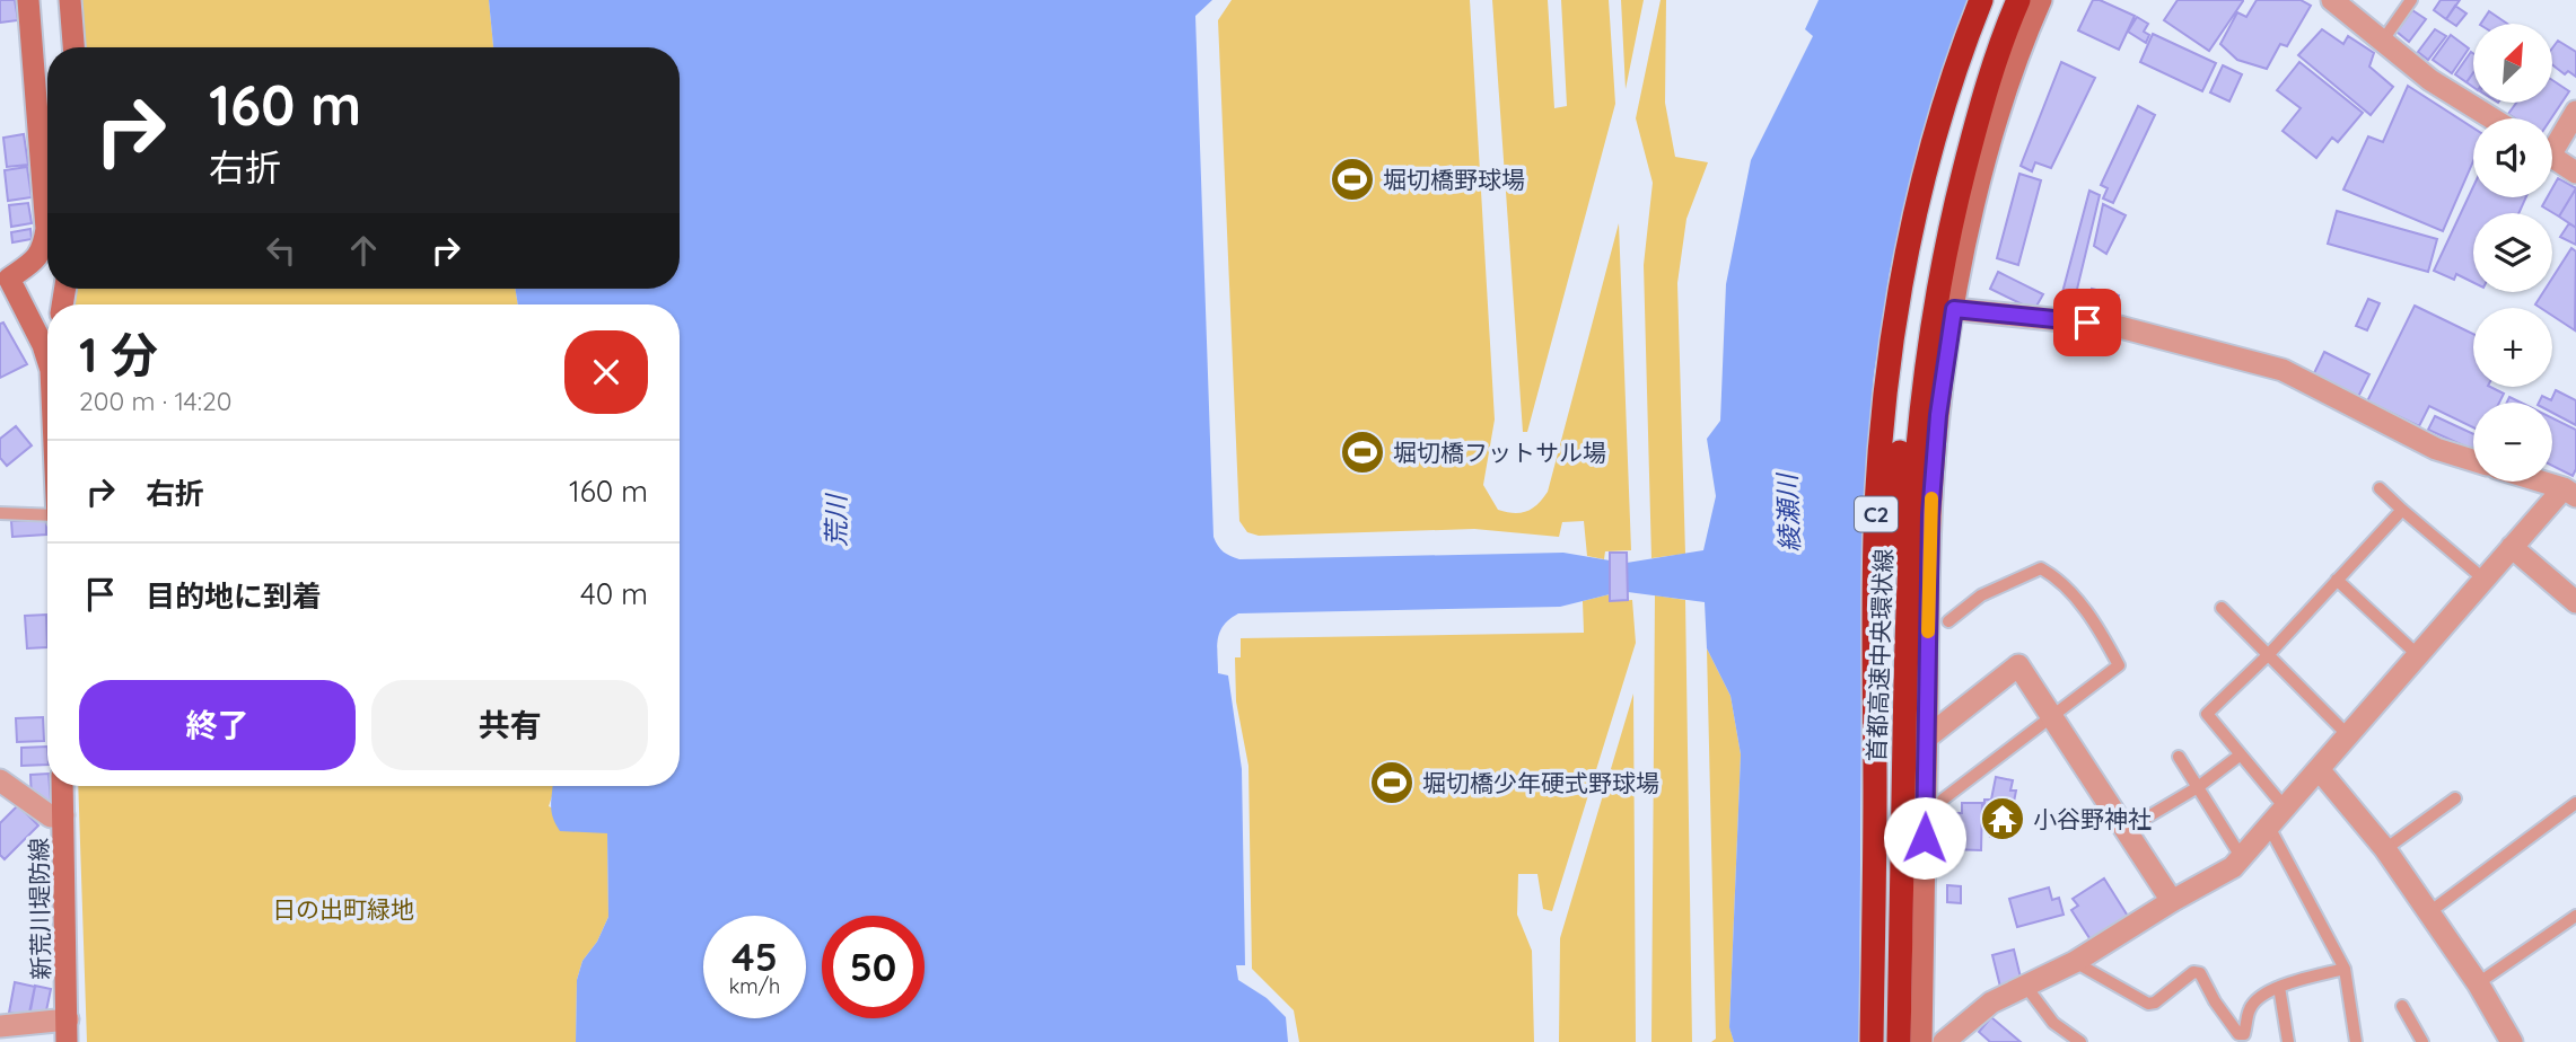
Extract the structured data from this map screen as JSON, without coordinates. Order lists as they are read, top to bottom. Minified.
{"streets":{"highway":["C2","首都高速中央環状線"],"main road":["新荒川堤防線"]},"water":["綾瀬川","荒川"],"parks":["日の出町緑地"],"places":{"sports":["堀切橋野球場","堀切橋フットサル場","堀切橋少年硬式野球場"],"temple":["小谷野神社"]},"north":"top right","page":{"map_buttons":["+","−"],"turn":["160 m","右折"],"heading":["1 分","200 m · 14:20"],"list":[{"name":"右折","value":"160 m"},{"name":"目的地に到着","value":"40 m"}],"buttons":["終了","共有"],"speed":"45 km/h","limit":"50"}}
